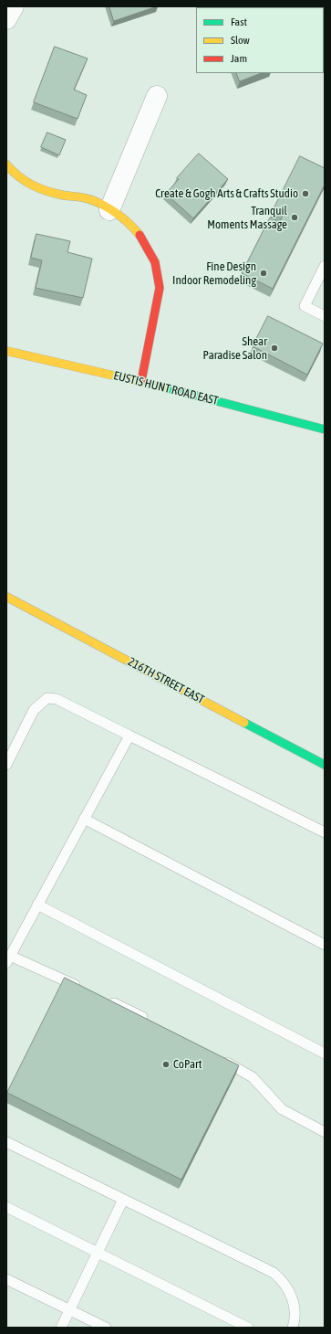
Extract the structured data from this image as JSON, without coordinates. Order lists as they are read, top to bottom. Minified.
{"streets":{"street":["EUSTIS HUNT ROAD EAST","216TH STREET EAST"]},"places":["Create & Gogh Arts & Crafts Studio","Tranquil Moments Massage","Fine Design Indoor Remodeling","Shear Paradise Salon","CoPart"],"legend":["Fast","Slow","Jam"]}
